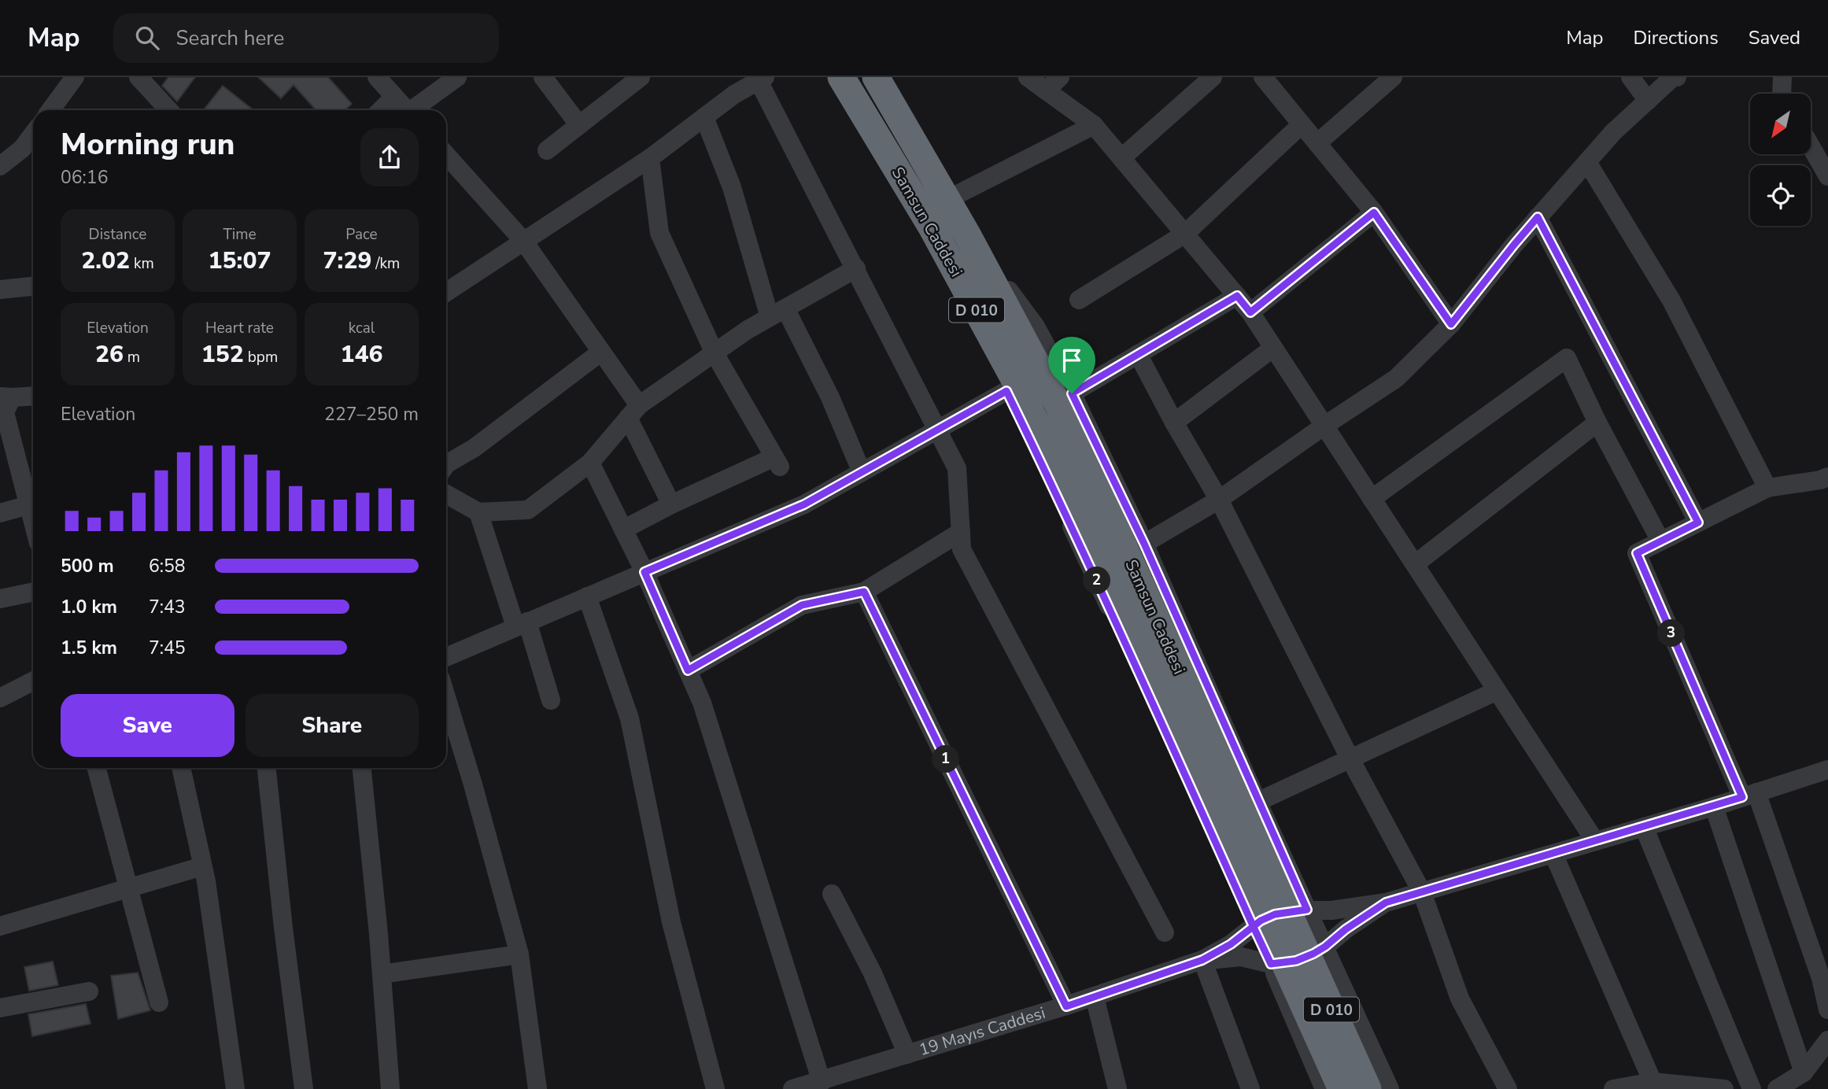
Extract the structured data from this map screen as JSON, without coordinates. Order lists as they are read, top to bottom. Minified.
{"streets":{"highway":["Samsun Caddesi","D 010"],"street":["19 Mayıs Caddesi"]},"crossings":[["Samsun Caddesi","D 010"],["Samsun Caddesi","19 Mayıs Caddesi"],["D 010","19 Mayıs Caddesi"]],"north":"bottom left","page":{"header":"Map","search":"Search here","nav":["Map","Directions","Saved"],"heading":["Morning run","06:16"],"stats":[["Distance","2.02 km"],["Time","15:07"],["Pace","7:29 /km"],["Elevation","26 m"],["Heart rate","152 bpm"],["kcal","146"]],"chart":["Elevation","227–250 m"],"list":[{"name":"500 m","note":"6:58"},{"name":"1.0 km","note":"7:43"},{"name":"1.5 km","note":"7:45"}],"pins":["2","3","1"],"buttons":["Save","Share"]}}
